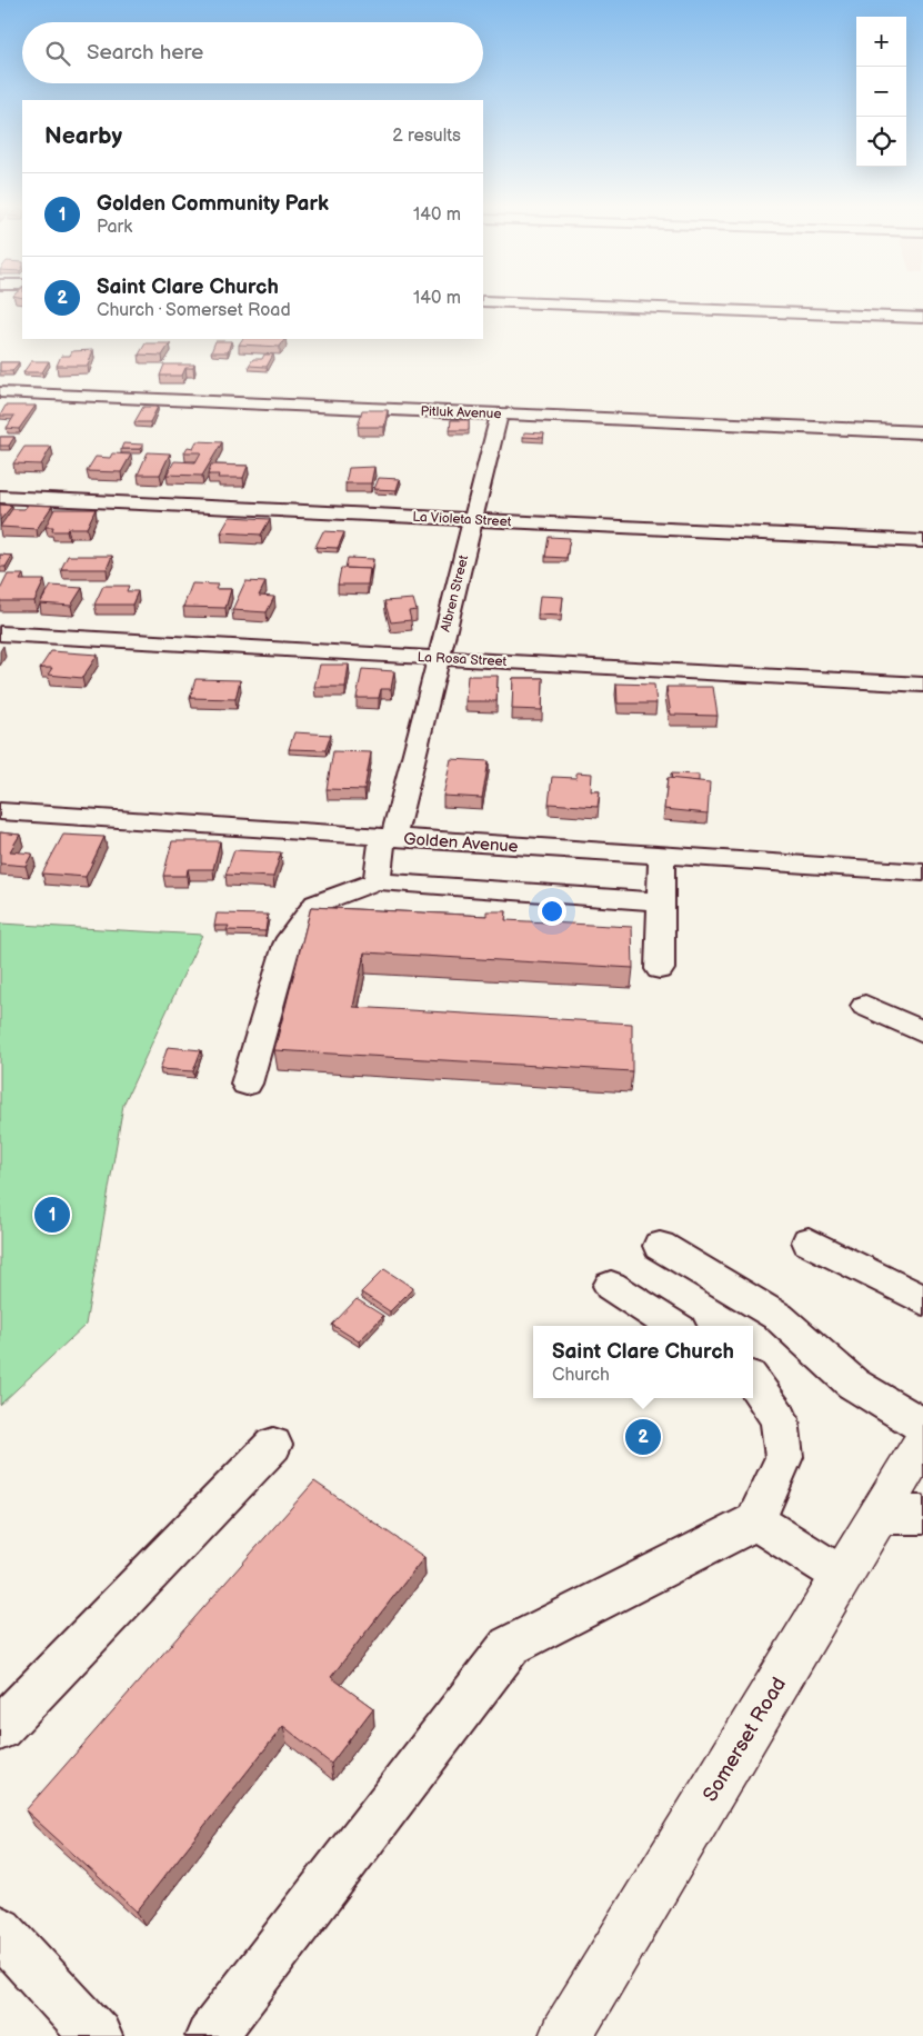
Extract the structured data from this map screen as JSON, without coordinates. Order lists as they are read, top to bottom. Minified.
{"streets":{"main road":["Somerset Road"],"street":["Pitluk Avenue","La Violeta Street","Albren Street","La Rosa Street","Golden Avenue"]},"crossings":[["Pitluk Avenue","Albren Street"],["La Violeta Street","Albren Street"],["Albren Street","La Rosa Street"],["Albren Street","Golden Avenue"]],"page":{"map_buttons":["+","−"],"search":"Search here","heading":["Nearby","2 results"],"list":[{"mark":"1","name":"Golden Community Park","note":"Park","value":"140 m"},{"mark":"2","name":"Saint Clare Church","note":"Church · Somerset Road","value":"140 m"}],"pins":["1","2"],"popup":["Saint Clare Church","Church"]}}
